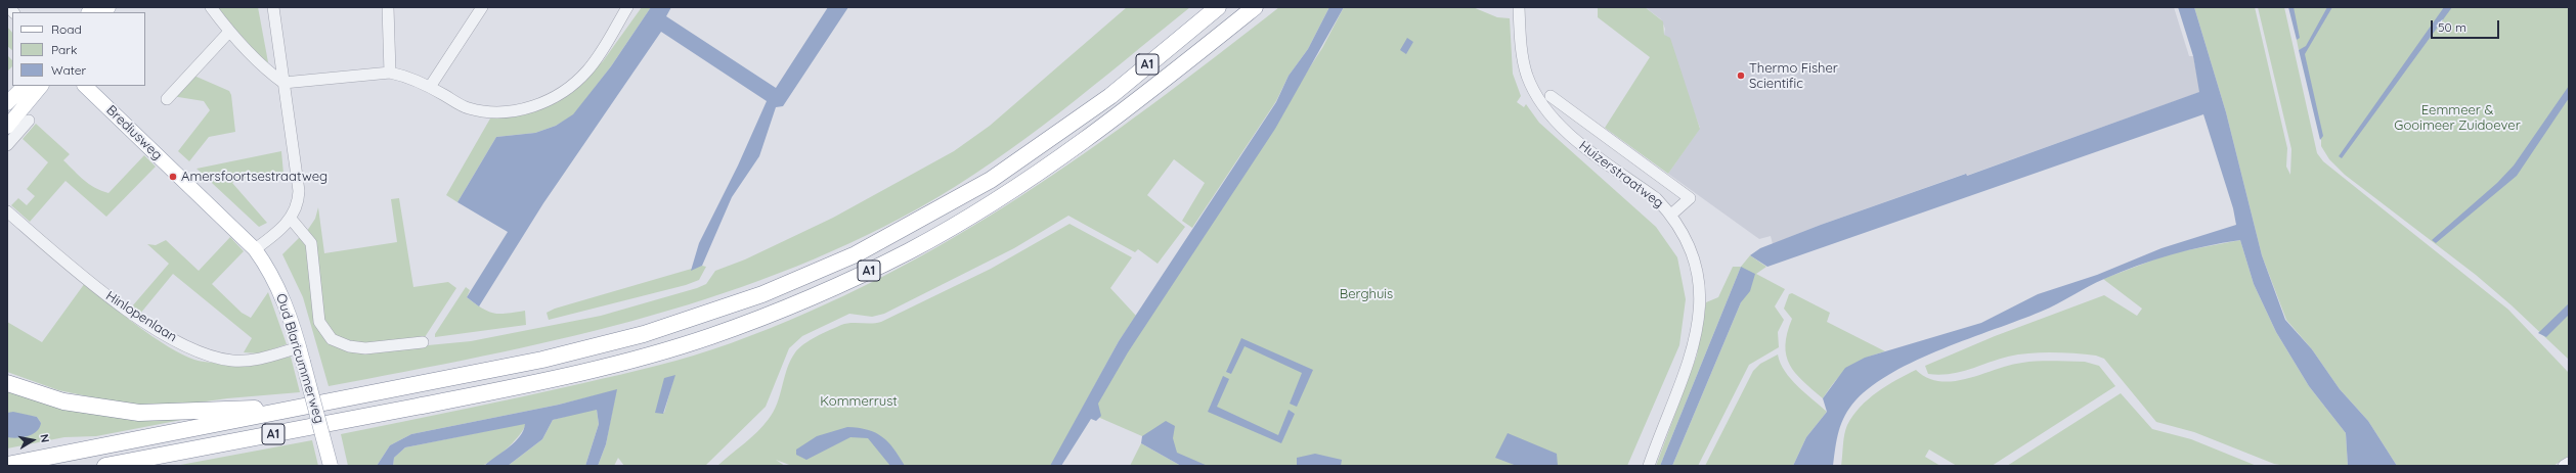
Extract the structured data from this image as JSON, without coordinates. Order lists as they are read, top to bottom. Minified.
{"streets":{"highway":["A1"],"main road":["Brediusweg","Oud Blaricummerweg"],"street":["Huizerstraatweg","Hinlopenlaan"]},"crossings":[["Brediusweg","Oud Blaricummerweg"],["Hinlopenlaan","Oud Blaricummerweg"]],"parks":["Eemmeer & Gooimeer Zuidoever","Berghuis","Kommerrust"],"places":["Thermo Fisher Scientific","Amersfoortsestraatweg"],"legend":["Road","Park","Water"],"scale_bar":"50 m","north":"right"}
